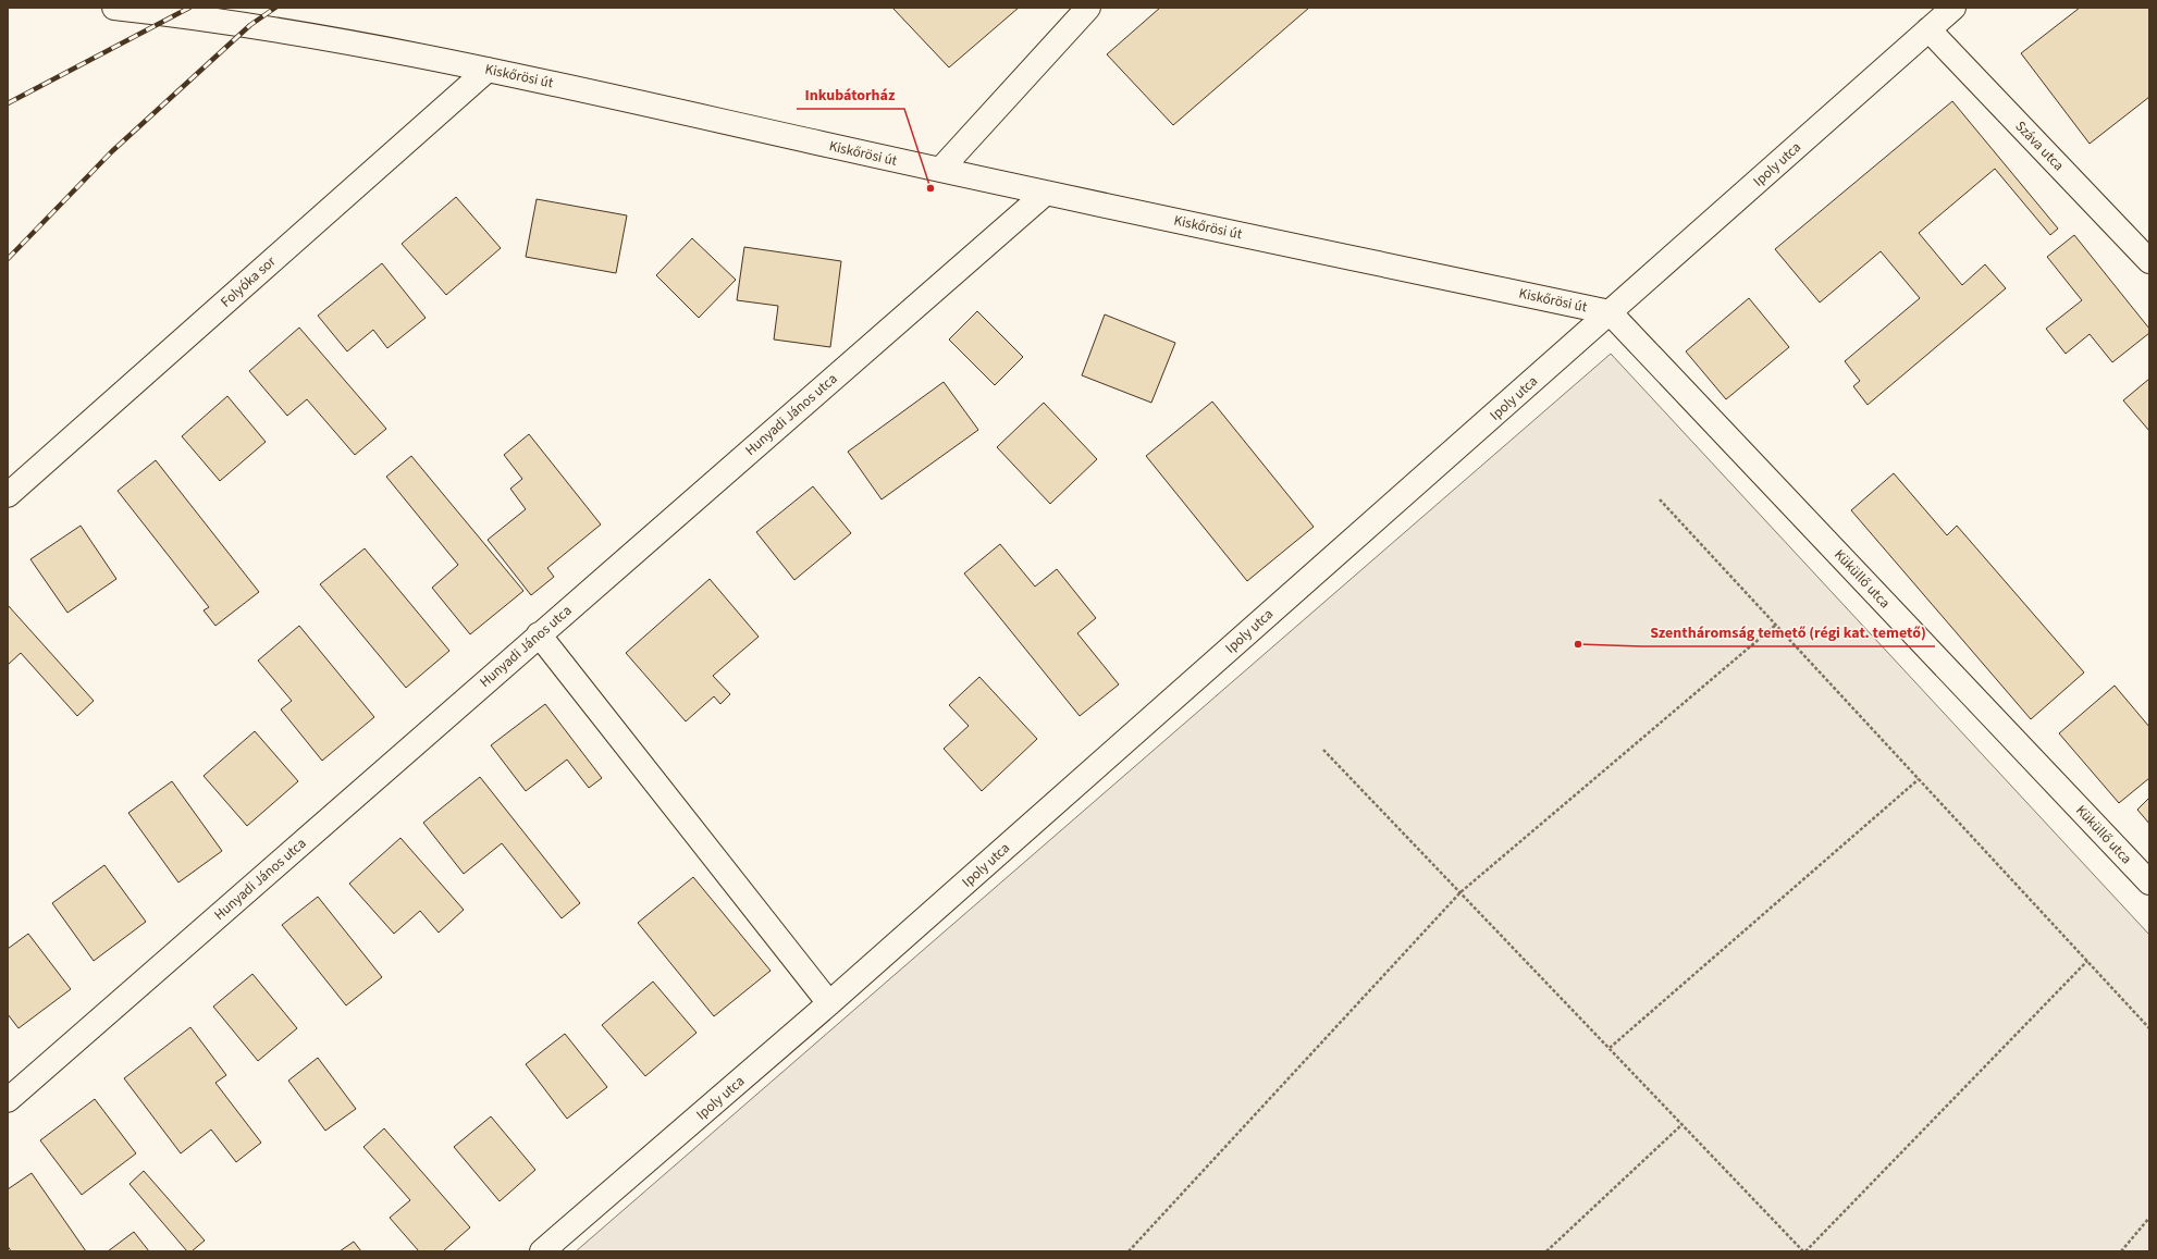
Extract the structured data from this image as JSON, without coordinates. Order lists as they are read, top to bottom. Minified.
{"streets":{"street":["Kiskőrösi út","Száva utca","Ipoly utca","Folyóka sor","Hunyadi János utca","Küküllő utca"]},"crossings":[["Kiskőrösi út","Ipoly utca"],["Kiskőrösi út","Folyóka sor"],["Kiskőrösi út","Hunyadi János utca"],["Kiskőrösi út","Küküllő utca"],["Száva utca","Ipoly utca"],["Ipoly utca","Küküllő utca"]],"places":["Inkubátorház","Szentháromság temető (régi kat. temető)"]}
